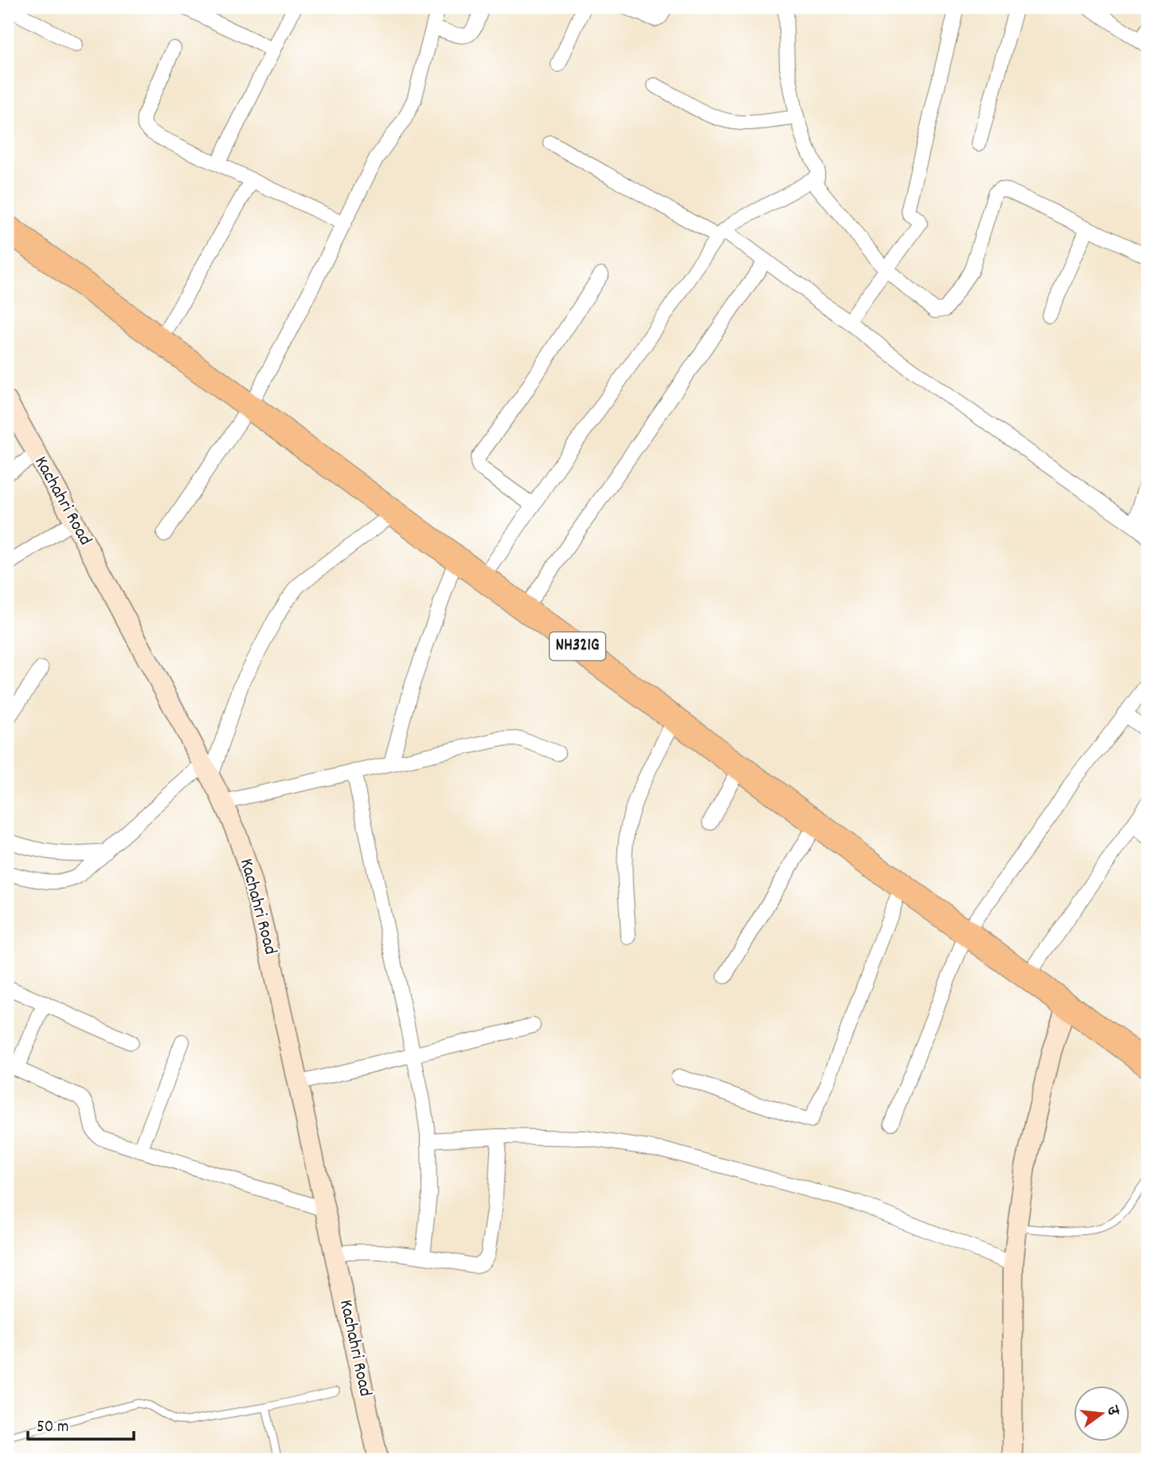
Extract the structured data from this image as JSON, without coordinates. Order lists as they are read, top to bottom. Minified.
{"streets":{"highway":["NH321G"],"main road":["Kachahri Road"]},"scale_bar":"50 m","north":"right"}
